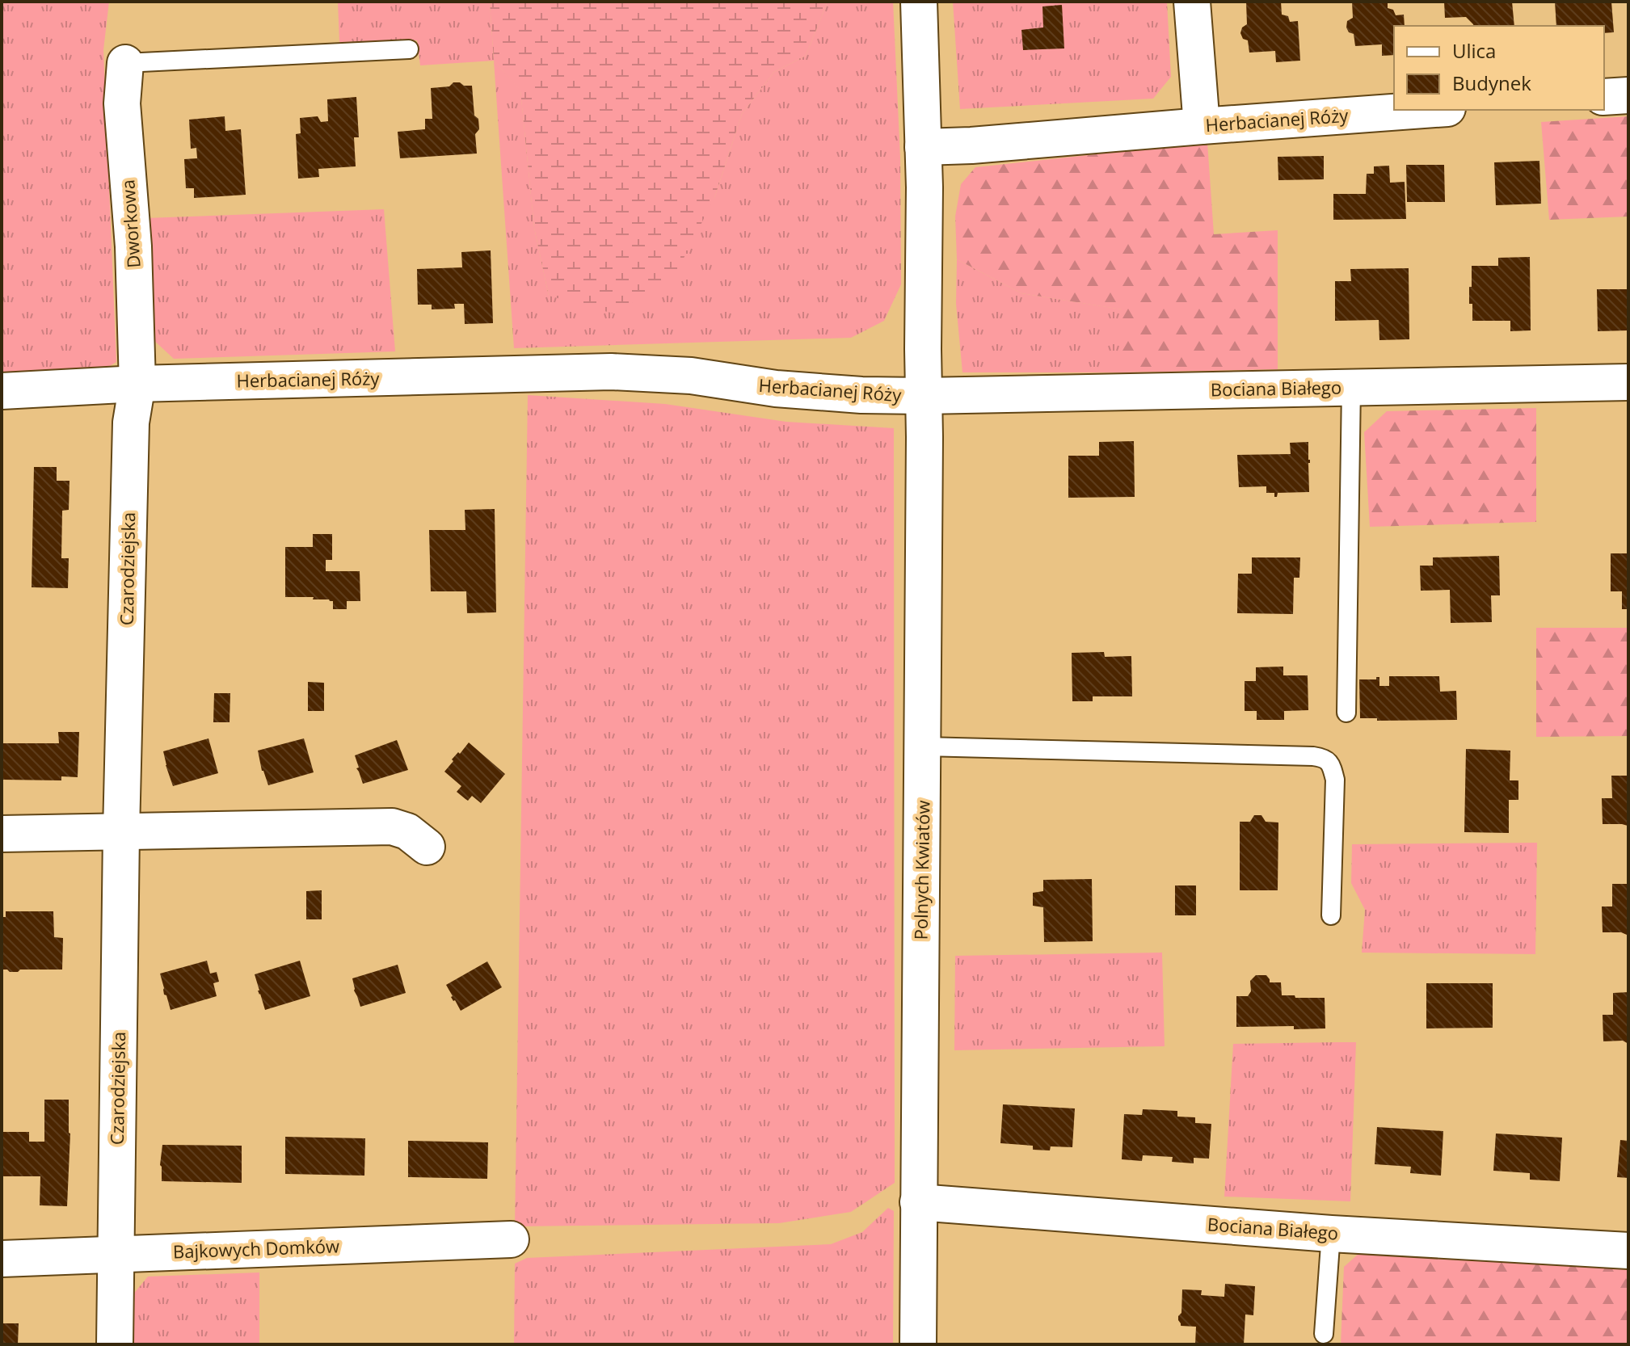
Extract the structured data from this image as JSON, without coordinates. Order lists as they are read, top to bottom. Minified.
{"streets":{"street":["Herbacianej Róży","Dworkowa","Bociana Białego","Czarodziejska","Polnych Kwiatów","Bajkowych Domków"]},"crossings":[["Herbacianej Róży","Dworkowa"],["Herbacianej Róży","Bociana Białego"],["Herbacianej Róży","Czarodziejska"],["Herbacianej Róży","Polnych Kwiatów"],["Dworkowa","Czarodziejska"],["Bociana Białego","Polnych Kwiatów"],["Czarodziejska","Bajkowych Domków"]],"legend":["Ulica","Budynek"]}
